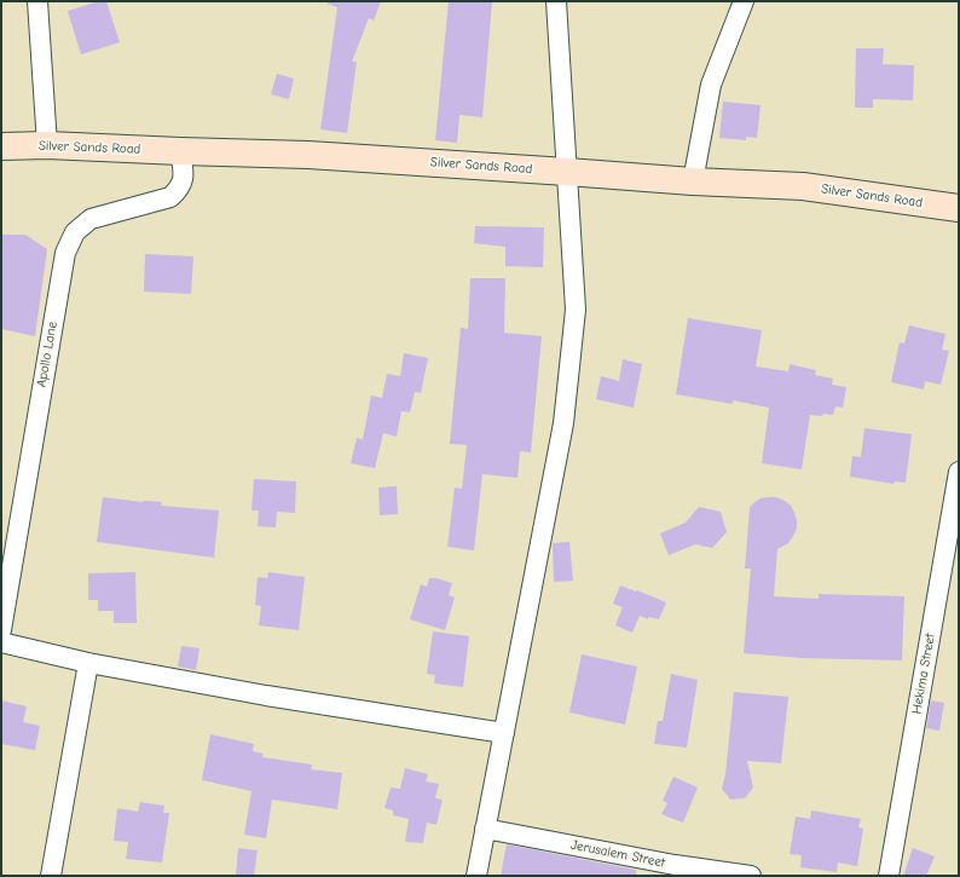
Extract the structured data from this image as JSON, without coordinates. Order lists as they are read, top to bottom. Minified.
{"streets":{"street":["Silver Sands Road","Apollo Lane","Hekima Street","Jerusalem Street"]},"crossings":[["Silver Sands Road","Apollo Lane"]]}
